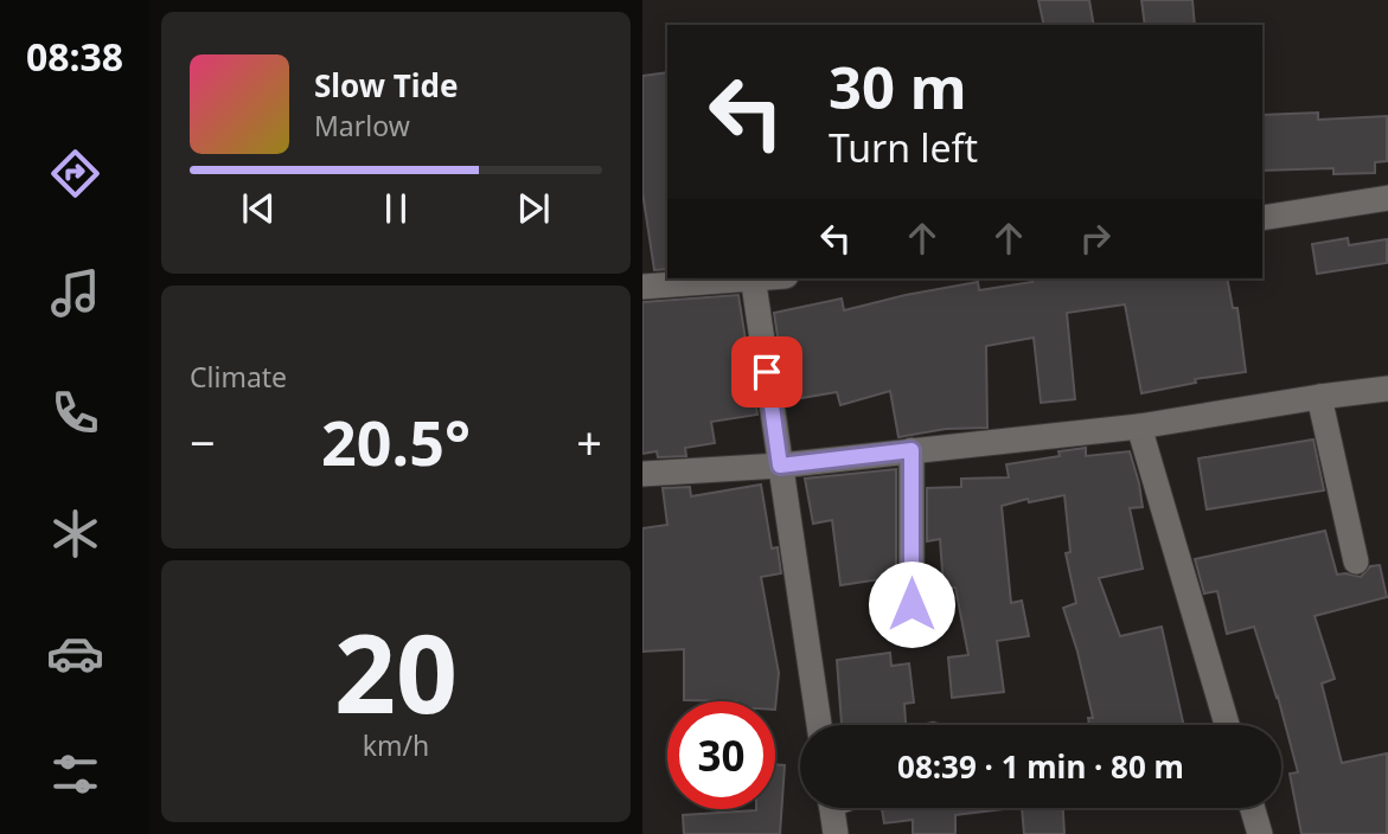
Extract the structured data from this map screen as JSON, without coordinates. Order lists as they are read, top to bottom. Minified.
{"page":{"tabs":"08:38","turn":["30 m","Turn left"],"song":["Slow Tide","Marlow"],"tile":["Climate",["20","km/h"]],"heat":["−","20.5°","+"],"limit":"30","trip":"08:39 · 1 min · 80 m"}}
